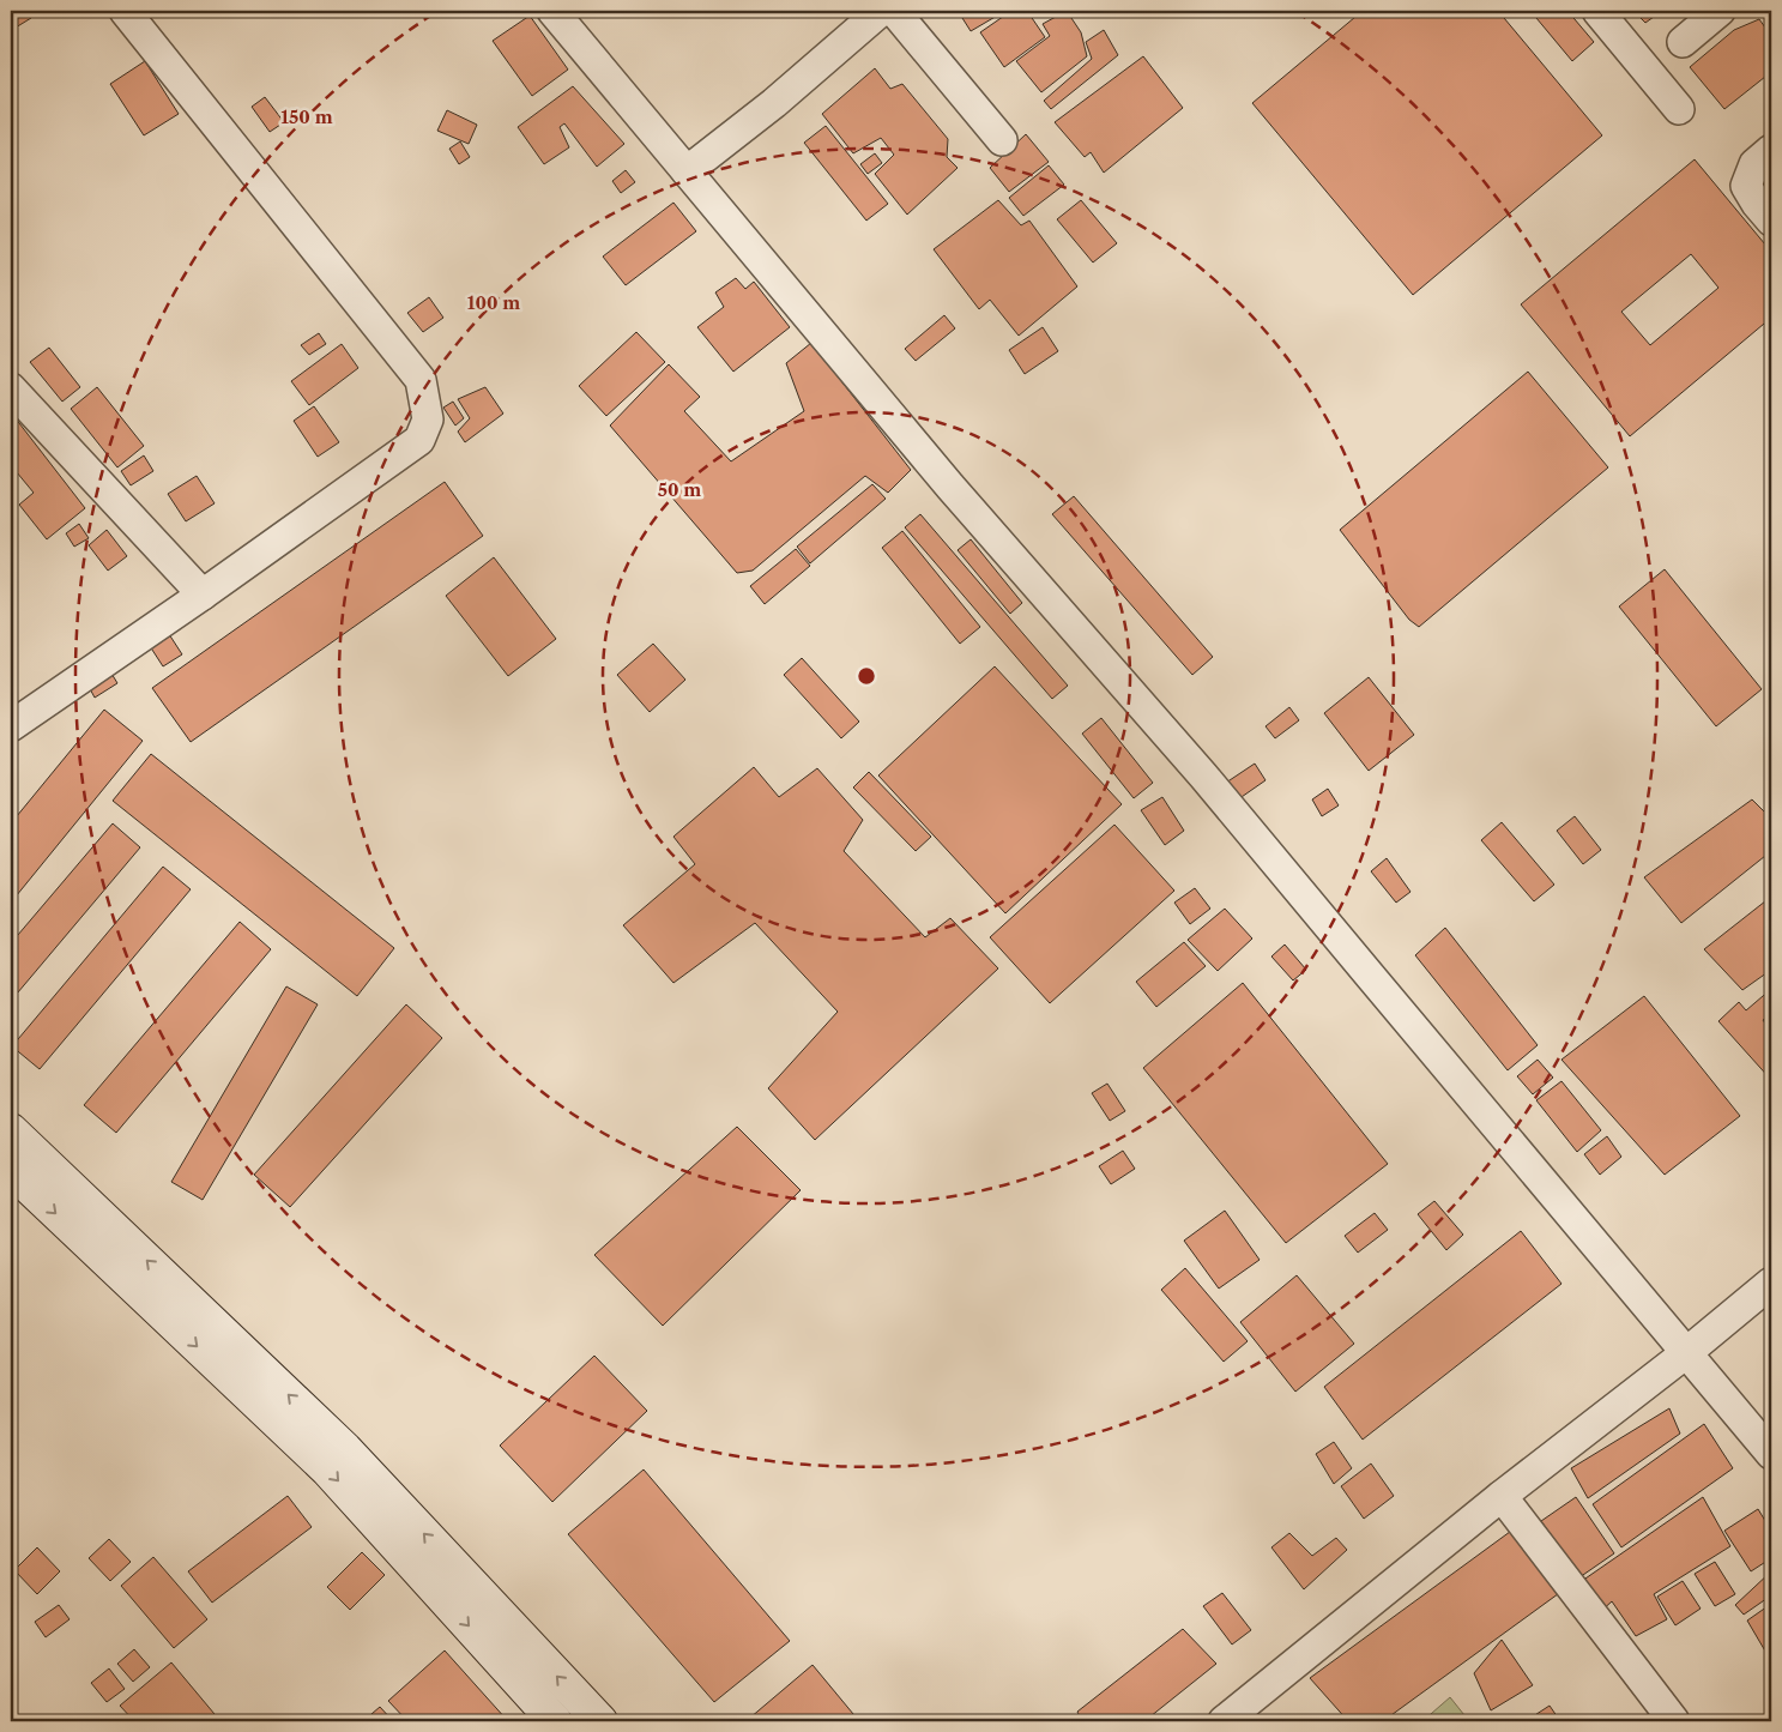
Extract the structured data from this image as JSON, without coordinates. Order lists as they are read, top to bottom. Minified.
{"rings":["150 m","100 m","50 m"]}
